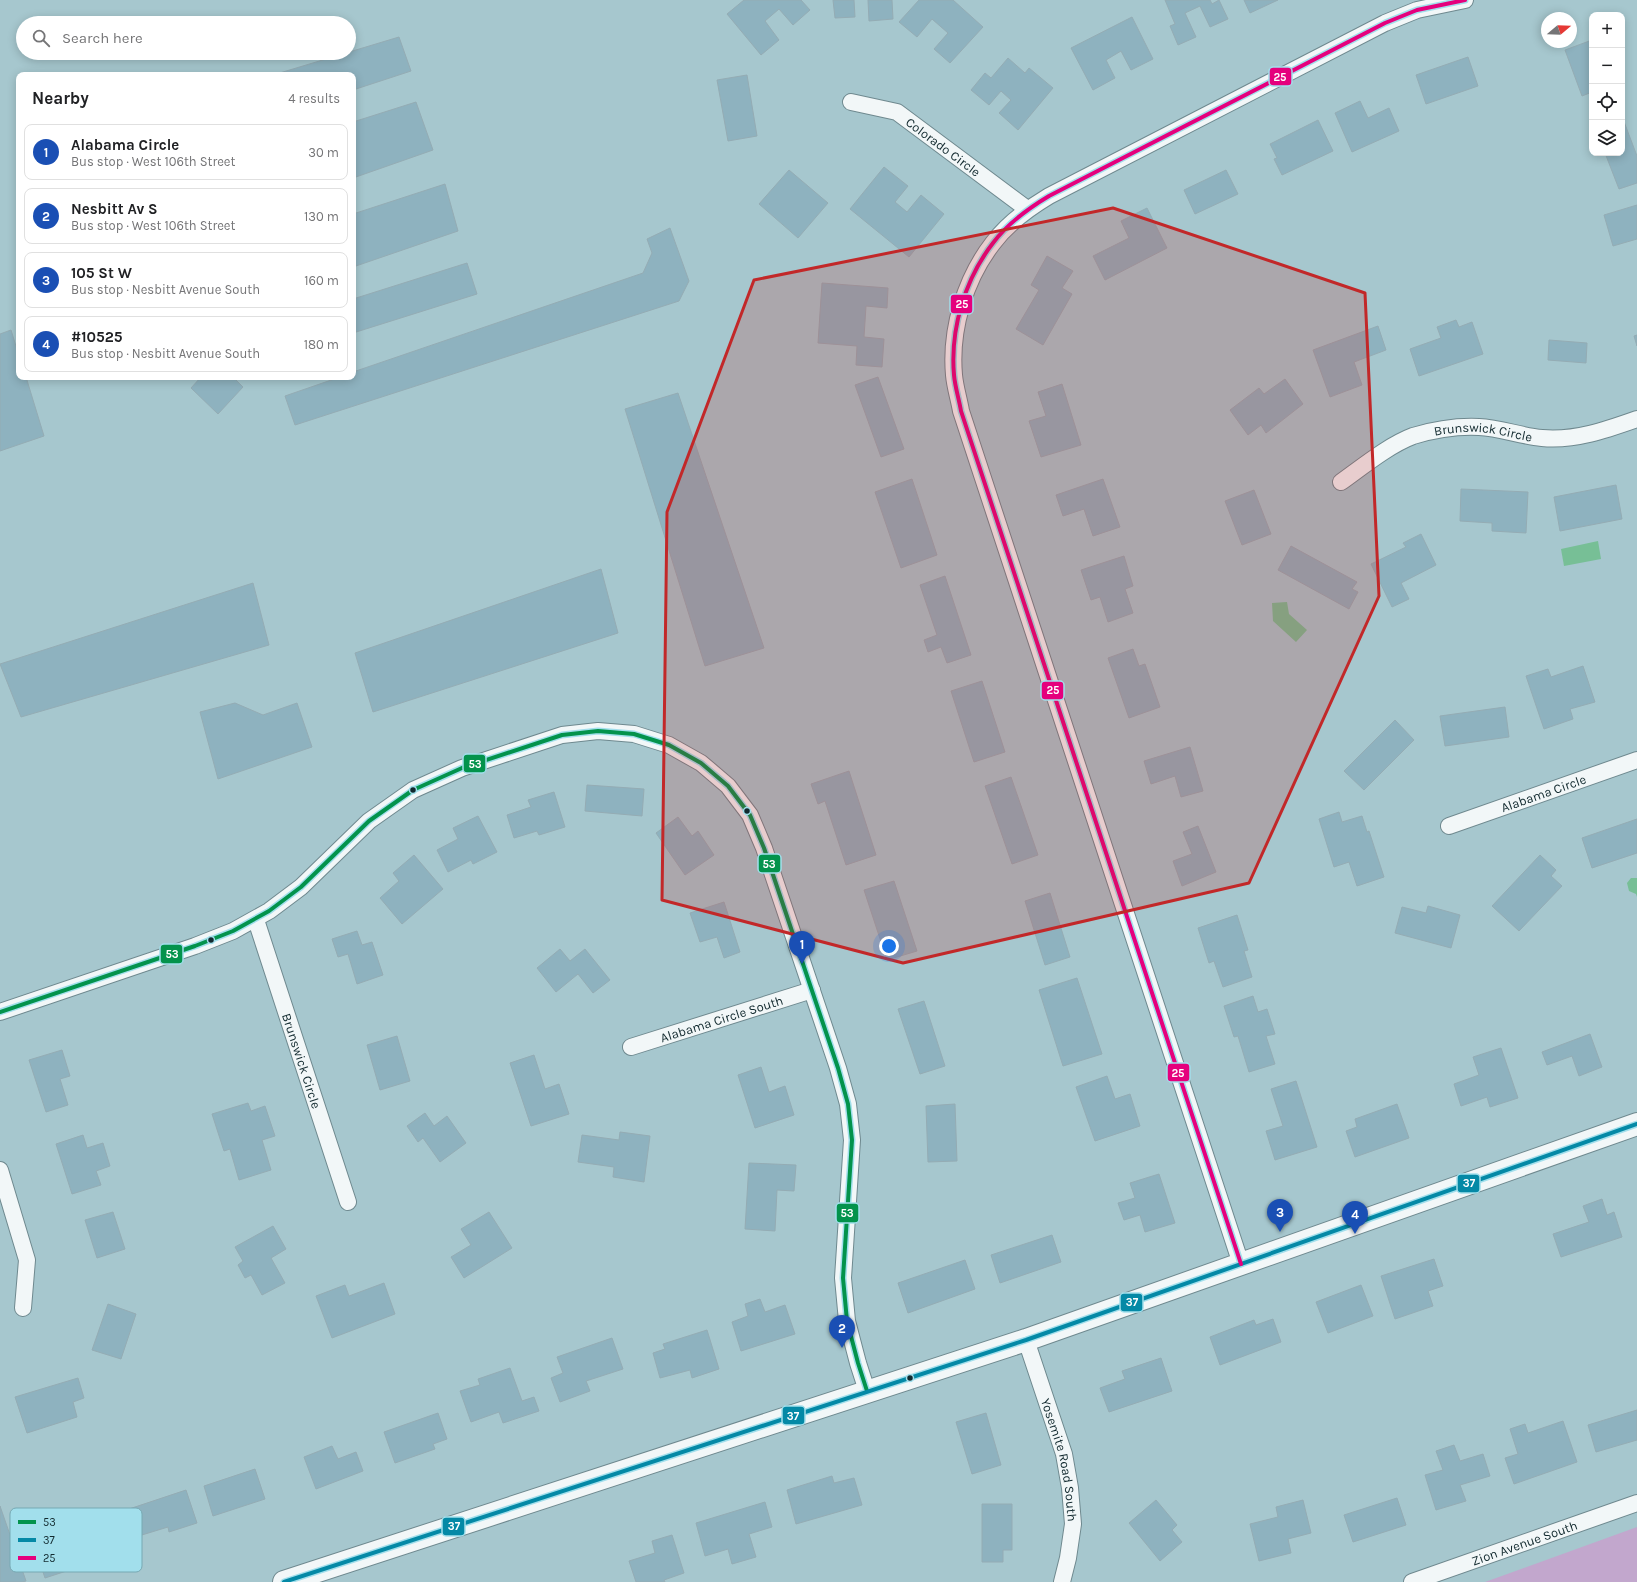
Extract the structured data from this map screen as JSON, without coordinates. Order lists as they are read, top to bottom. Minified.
{"streets":{"street":["Colorado Circle","Brunswick Circle","Alabama Circle","Alabama Circle South","Yosemite Road South","Zion Avenue South"]},"lines":["transit line 25","transit line 53","transit line 37"],"legend":["53","37","25"],"north":"right","page":{"map_buttons":["+","−"],"search":"Search here","heading":["Nearby","4 results"],"list":[{"mark":"1","name":"Alabama Circle","note":"Bus stop · West 106th Street","value":"30 m"},{"mark":"2","name":"Nesbitt Av S","note":"Bus stop · West 106th Street","value":"130 m"},{"mark":"3","name":"105 St W","note":"Bus stop · Nesbitt Avenue South","value":"160 m"},{"mark":"4","name":"#10525","note":"Bus stop · Nesbitt Avenue South","value":"180 m"}],"pins":["1","3","4","2"]}}
